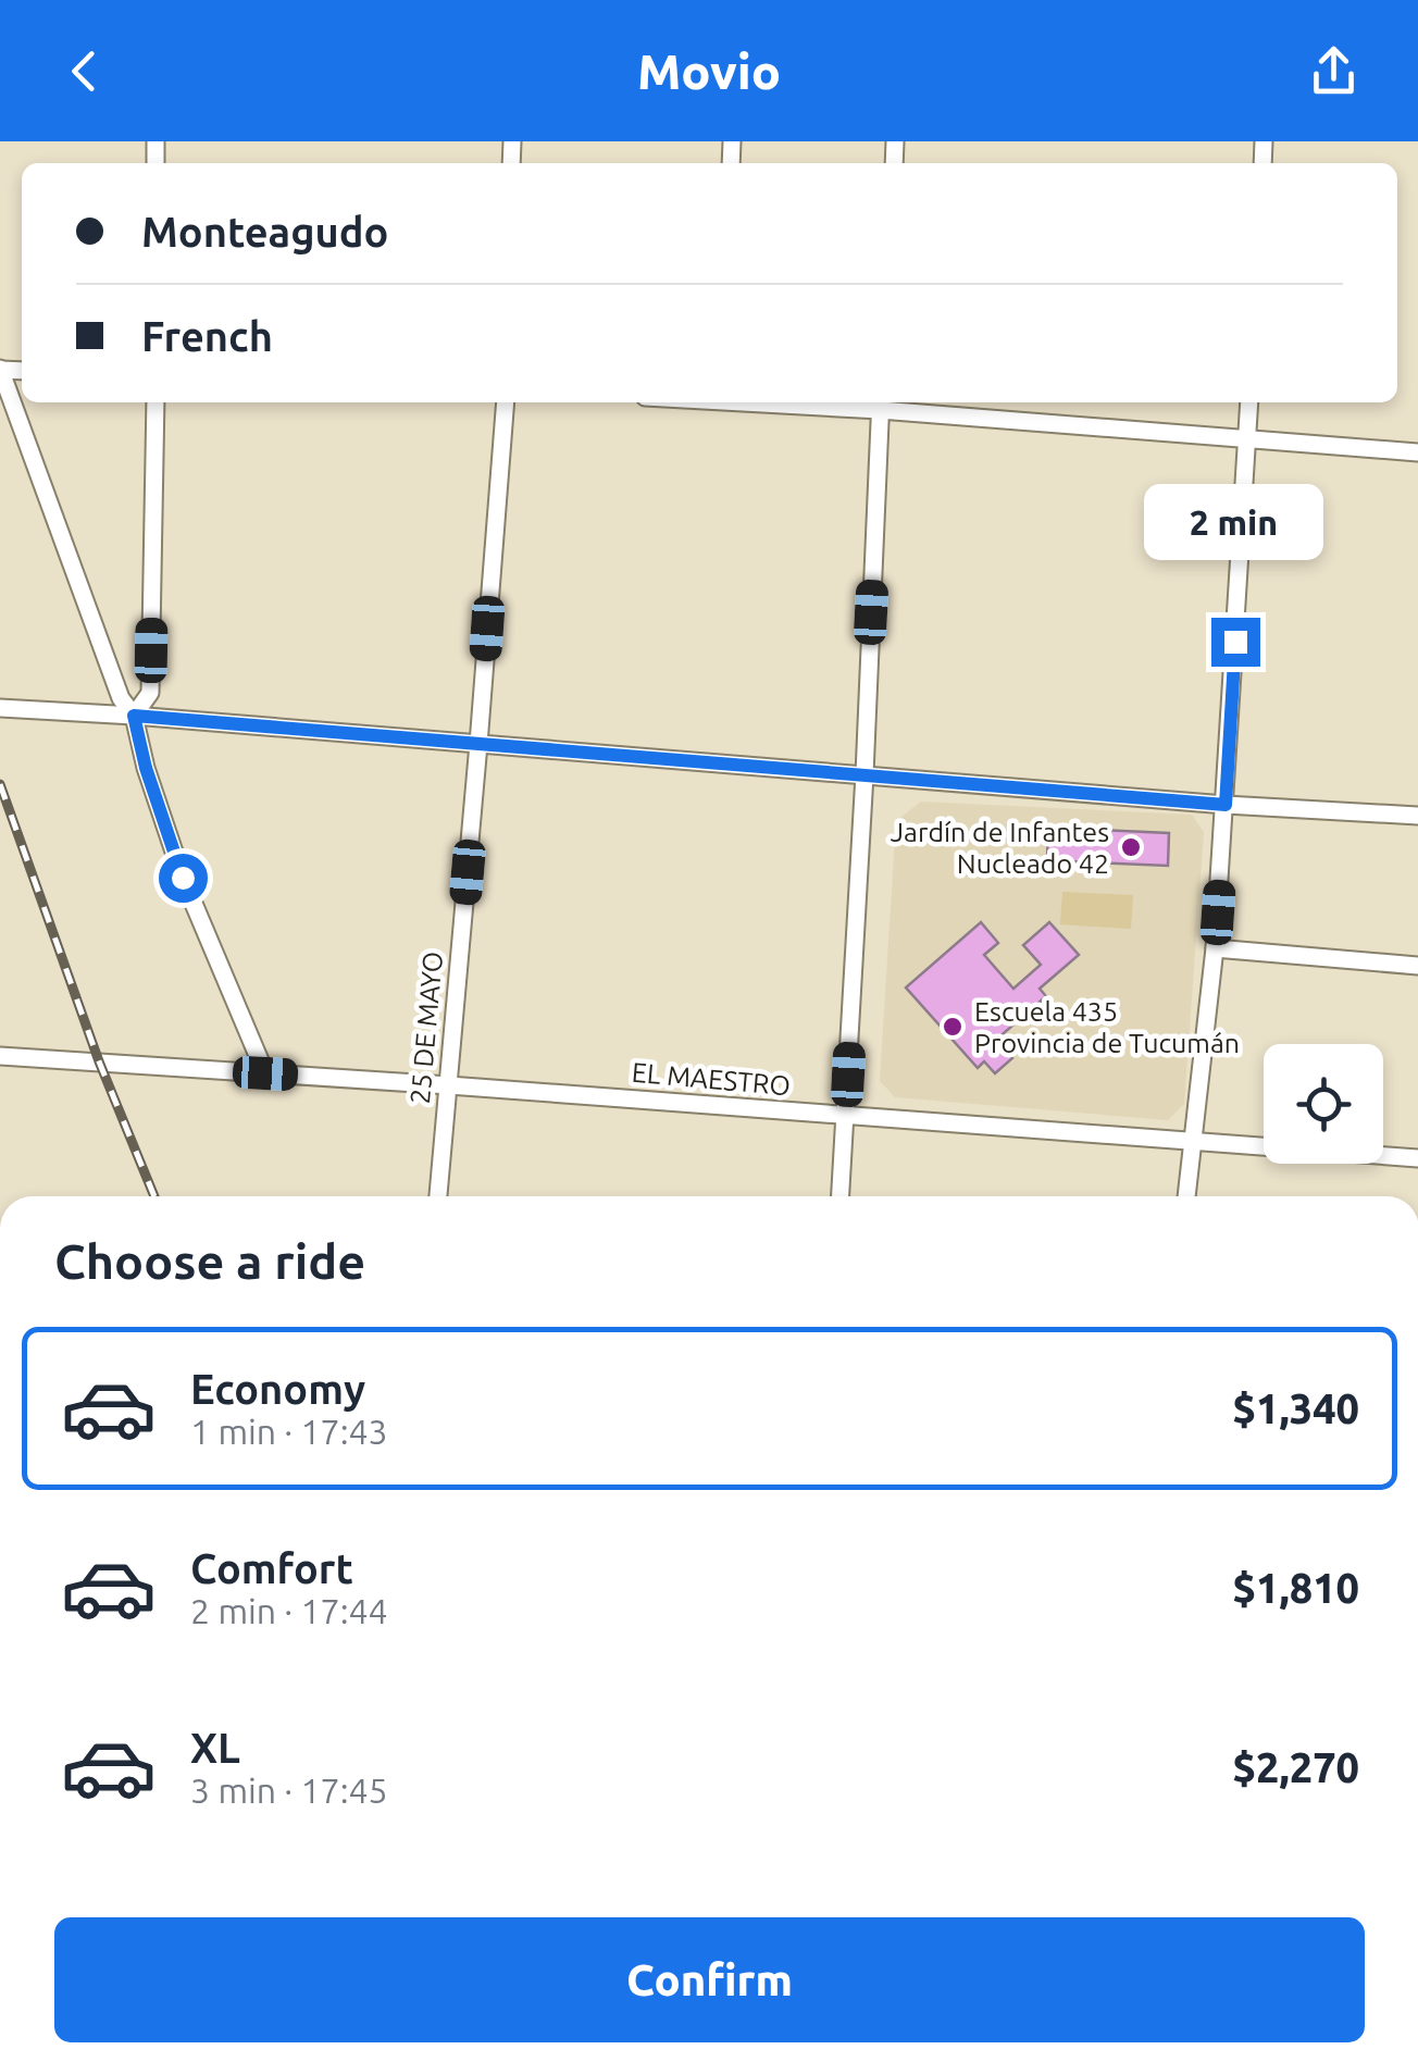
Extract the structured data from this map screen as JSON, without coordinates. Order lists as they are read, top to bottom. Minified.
{"streets":{"street":["25 DE MAYO","EL MAESTRO"]},"crossings":[["25 DE MAYO","EL MAESTRO"]],"places":["Jardín de Infantes Nucleado 42","Escuela 435 Provincia de Tucumán"],"page":{"header":"Movio","banner":["Monteagudo","French"],"bubble":"2 min","heading":"Choose a ride","list":[{"name":"Economy","note":"1 min · 17:43","value":"$1,340"},{"name":"Comfort","note":"2 min · 17:44","value":"$1,810"},{"name":"XL","note":"3 min · 17:45","value":"$2,270"}],"buttons":"Confirm"}}
